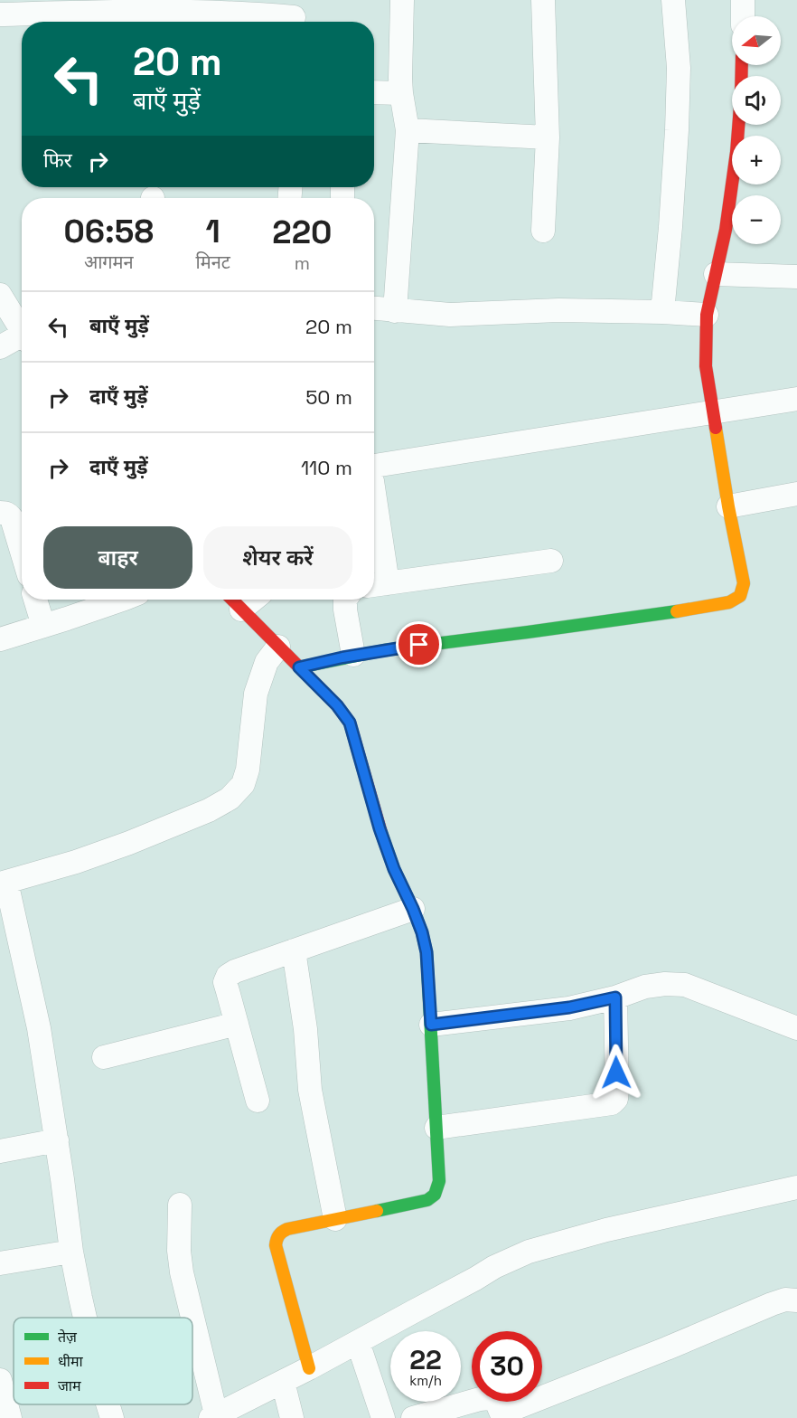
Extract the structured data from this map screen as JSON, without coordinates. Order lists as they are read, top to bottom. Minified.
{"legend":["तेज़","धीमा","जाम"],"north":"left","page":{"map_buttons":["+","−"],"turn":["20 m","बाएँ मुड़ें"],"then":"फिर","eta":["06:58","आगमन","1","मिनट","220","m"],"list":[{"name":"बाएँ मुड़ें","value":"20 m"},{"name":"दाएँ मुड़ें","value":"50 m"},{"name":"दाएँ मुड़ें","value":"110 m"}],"buttons":["बाहर","शेयर करें"],"speed":"22 km/h","limit":"30"}}
